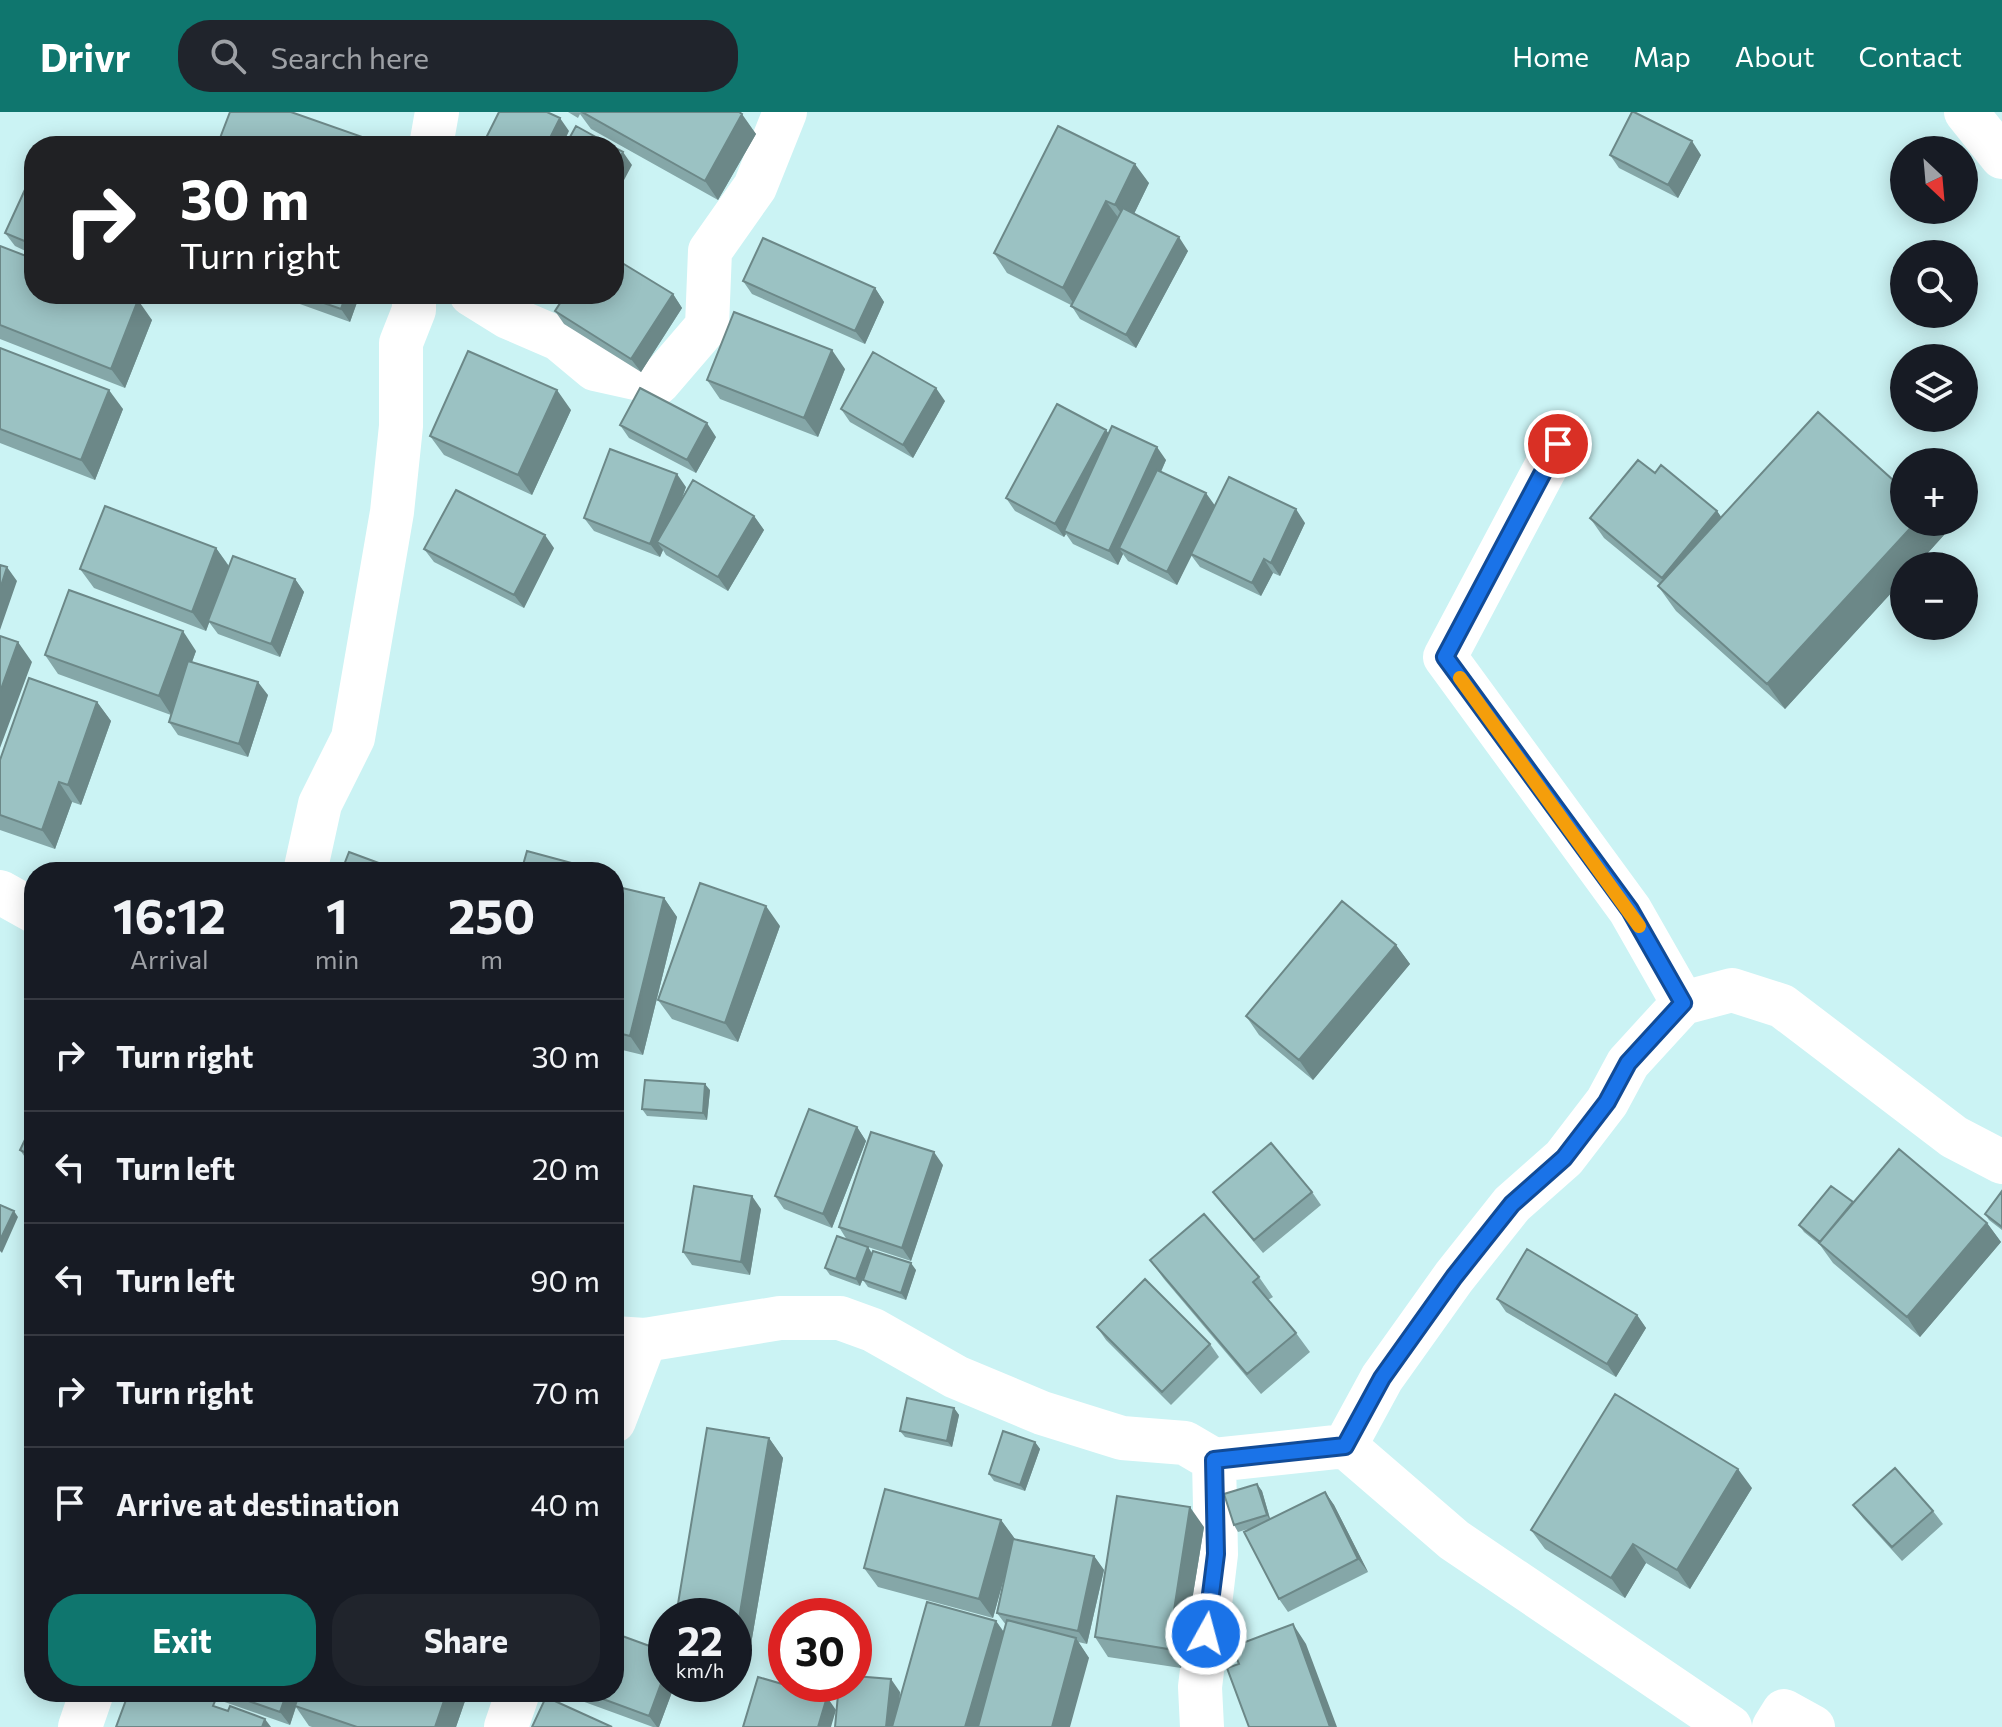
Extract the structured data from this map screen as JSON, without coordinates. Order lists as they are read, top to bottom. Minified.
{"north":"bottom right","page":{"header":"Drivr","search":"Search here","nav":["Home","Map","About","Contact"],"map_buttons":["+","−"],"turn":["30 m","Turn right"],"eta":["16:12","Arrival","1","min","250","m"],"list":[{"name":"Turn right","value":"30 m"},{"name":"Turn left","value":"20 m"},{"name":"Turn left","value":"90 m"},{"name":"Turn right","value":"70 m"},{"name":"Arrive at destination","value":"40 m"}],"buttons":["Exit","Share"],"speed":"22 km/h","limit":"30"}}
